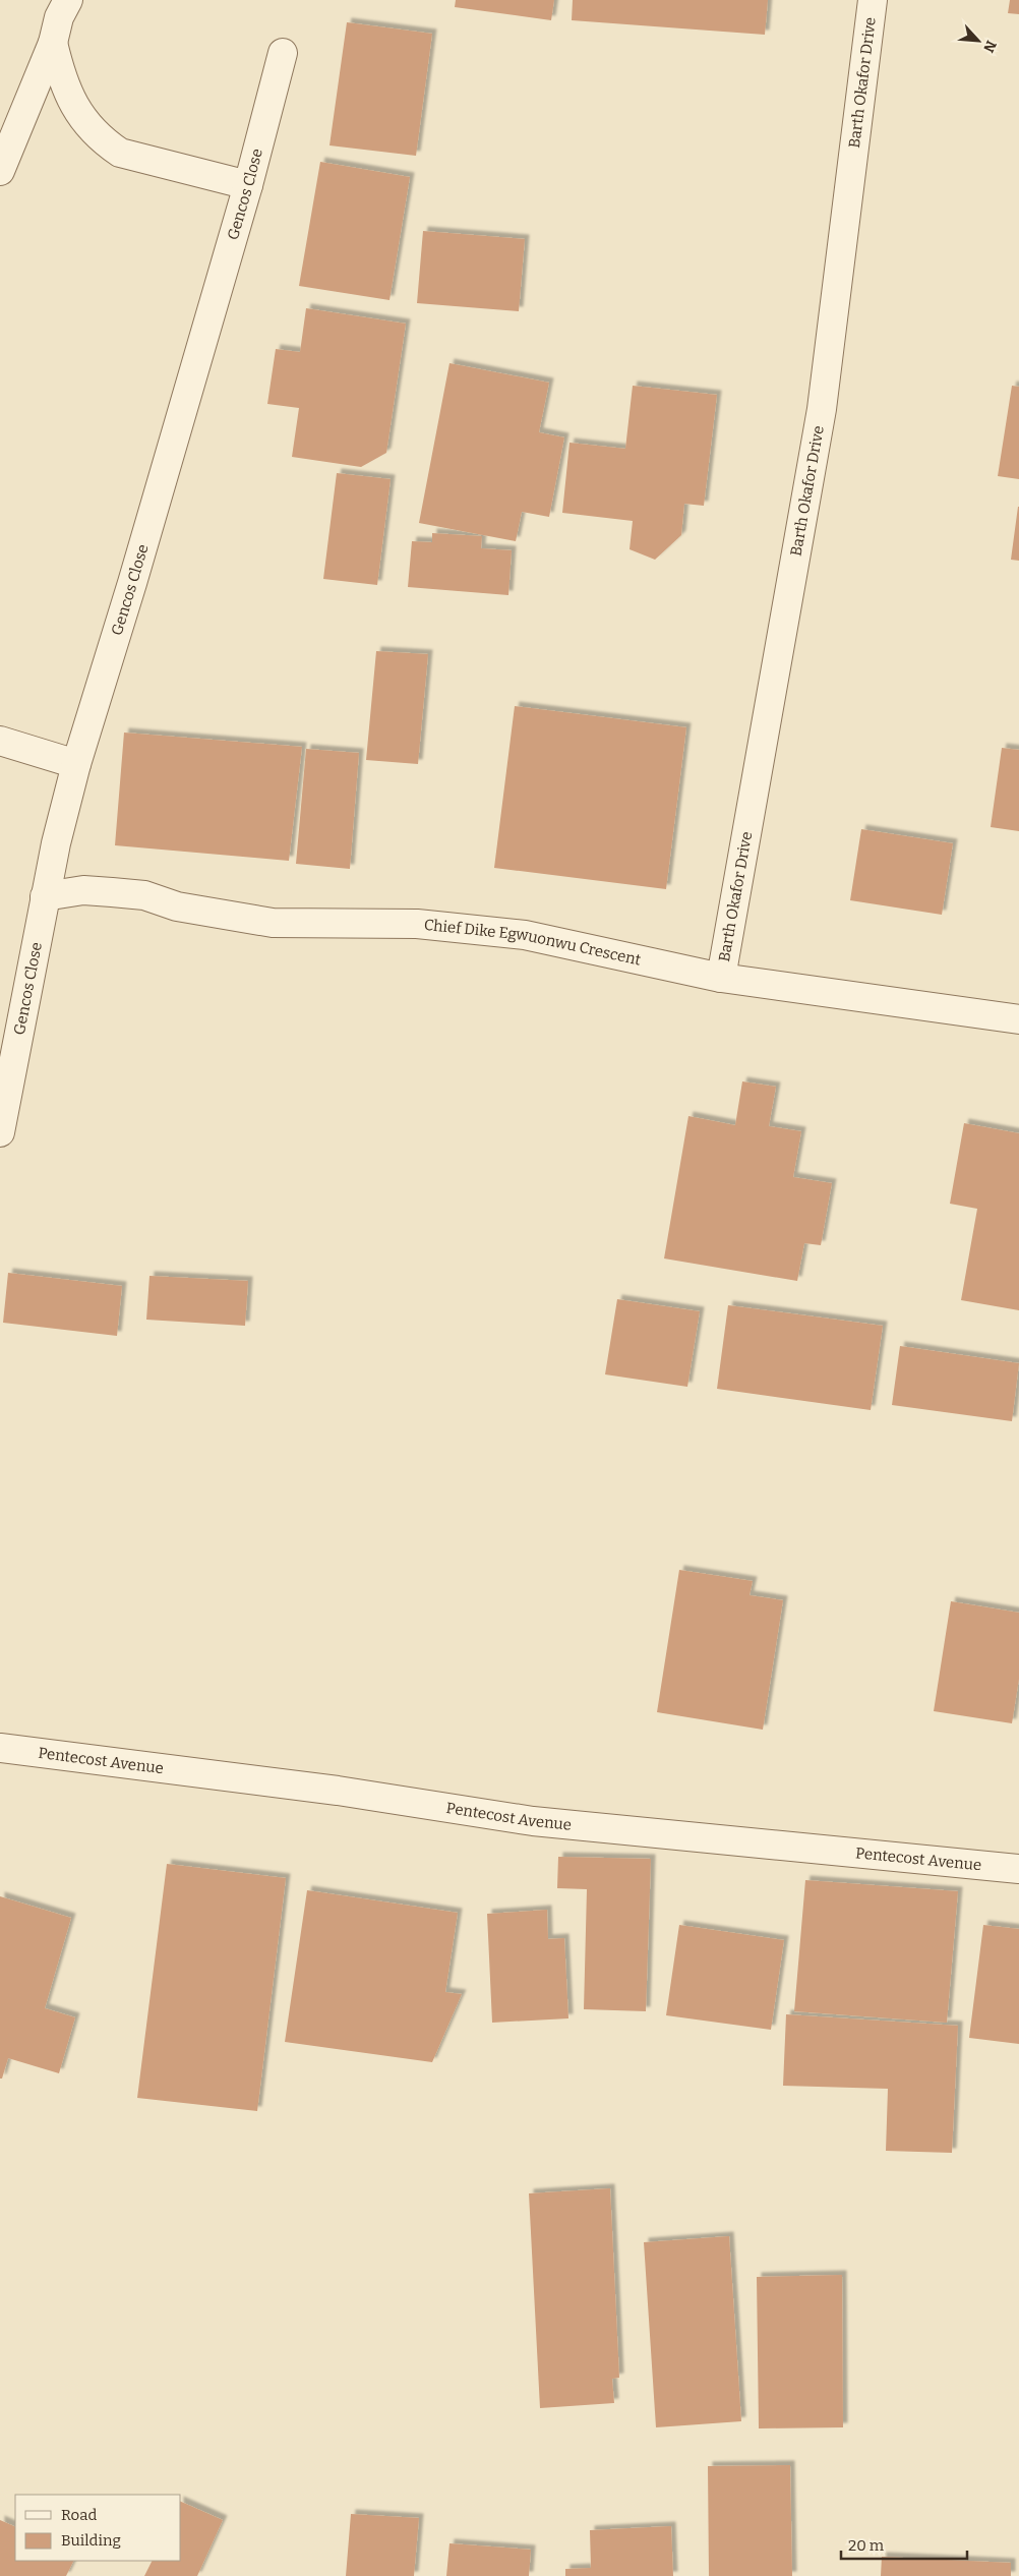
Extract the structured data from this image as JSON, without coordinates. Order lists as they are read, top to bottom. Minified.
{"streets":{"street":["Barth Okafor Drive","Gencos Close","Chief Dike Egwuonwu Crescent","Pentecost Avenue"]},"crossings":[["Barth Okafor Drive","Chief Dike Egwuonwu Crescent"],["Gencos Close","Chief Dike Egwuonwu Crescent"]],"legend":["Road","Building"],"scale_bar":"20 m","north":"bottom right"}
